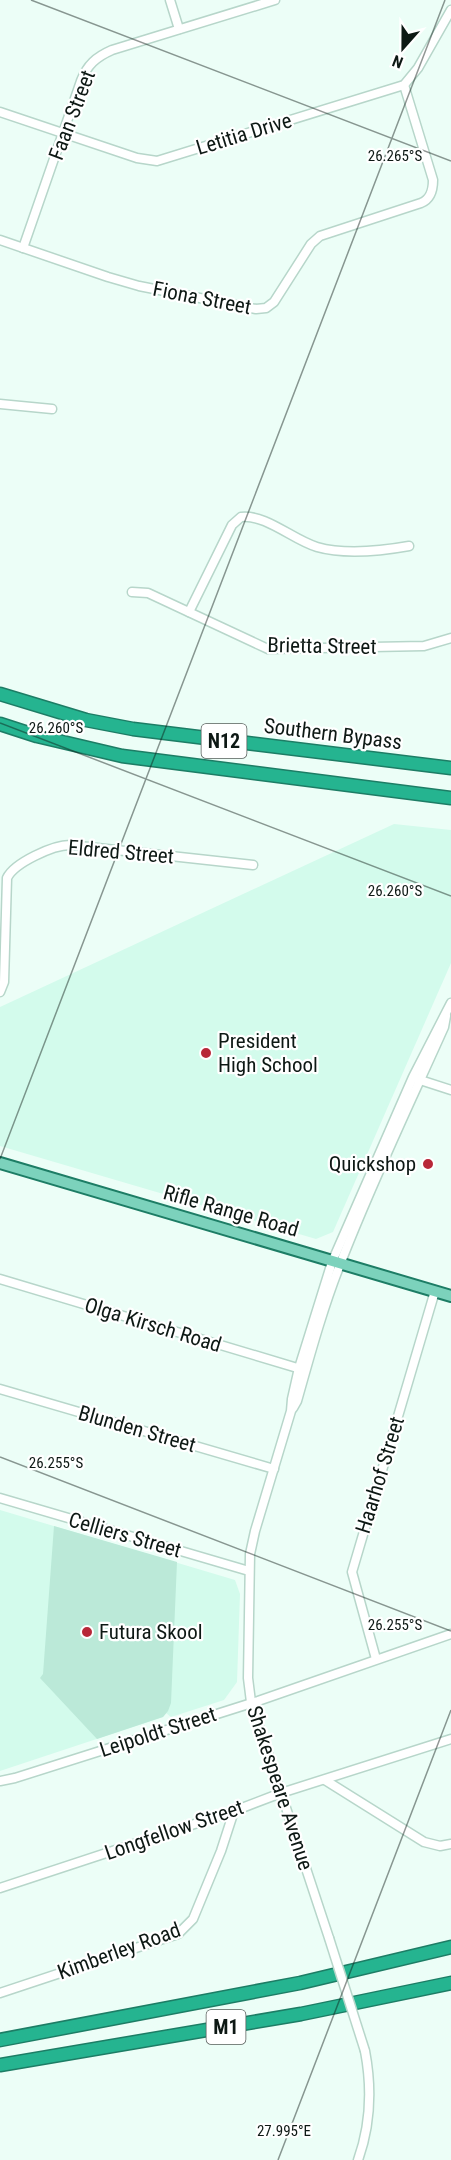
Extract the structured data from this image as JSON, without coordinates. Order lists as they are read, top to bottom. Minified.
{"streets":{"highway":["Southern Bypass","N12","M1"],"main road":["Rifle Range Road"],"street":["Faan Street","Letitia Drive","Fiona Street","Brietta Street","Eldred Street","Olga Kirsch Road","Blunden Street","Haarhof Street","Celliers Street","Leipoldt Street","Shakespeare Avenue","Longfellow Street","Kimberley Road"]},"crossings":[["Faan Street","Letitia Drive"],["Faan Street","Fiona Street"],["Letitia Drive","Fiona Street"],["Rifle Range Road","Haarhof Street"],["Rifle Range Road","Shakespeare Avenue"],["Olga Kirsch Road","Shakespeare Avenue"],["Blunden Street","Shakespeare Avenue"],["Haarhof Street","Leipoldt Street"],["Celliers Street","Shakespeare Avenue"],["Leipoldt Street","Shakespeare Avenue"],["Shakespeare Avenue","Longfellow Street"],["Longfellow Street","Kimberley Road"]],"places":["President High School","Quickshop","Futura Skool"],"north":"bottom","coordinates":["26.265°S","26.260°S","26.255°S","27.995°E"]}
